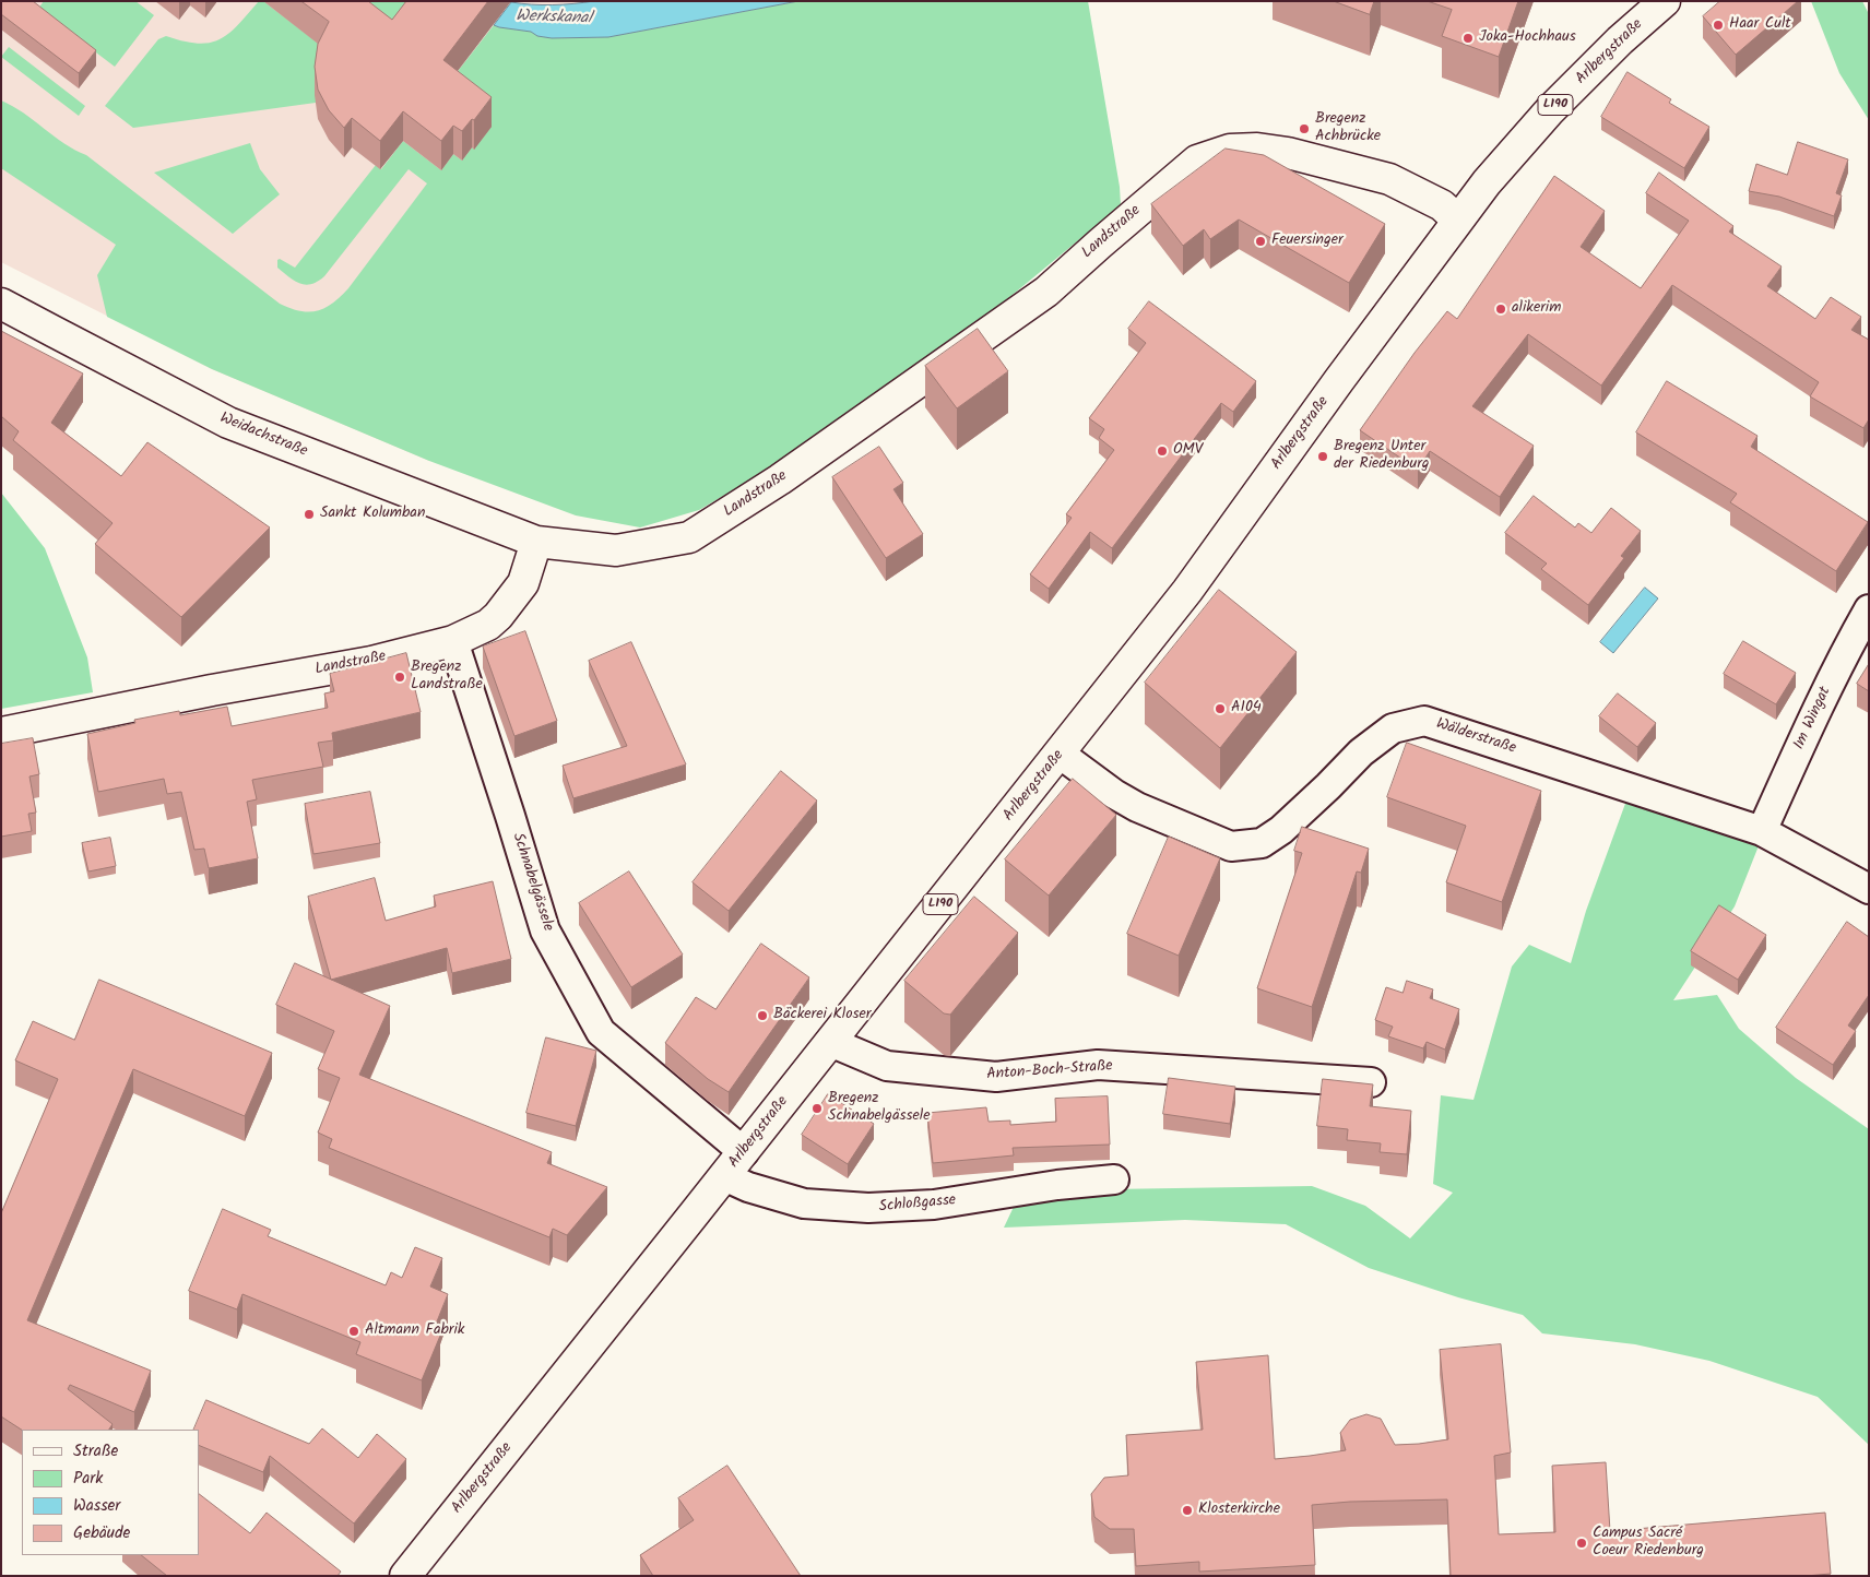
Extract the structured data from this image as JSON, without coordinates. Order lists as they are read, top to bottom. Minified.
{"streets":{"street":["Arlbergstraße","L190","Landstraße","Weidachstraße","Im Wingat","Wälderstraße","Schnabelgässele","Anton-Boch-Straße","Schloßgasse"]},"crossings":[["Arlbergstraße","Landstraße"],["Arlbergstraße","Wälderstraße"],["Arlbergstraße","Schnabelgässele"],["Arlbergstraße","Anton-Boch-Straße"],["Arlbergstraße","Schloßgasse"],["Landstraße","Weidachstraße"],["Landstraße","Schnabelgässele"],["Im Wingat","Wälderstraße"]],"water":["Werkskanal"],"places":["Haar Cult","Joka-Hochhaus","Bregenz Achbrücke","Feuersinger","alikerim","OMV","Bregenz Unter der Riedenburg","Sankt Kolumban","Bregenz Landstraße","A104","Bäckerei Kloser","Bregenz Schnabelgässele","Altmann Fabrik","Klosterkirche","Campus Sacré Coeur Riedenburg"],"legend":["Straße","Park","Wasser","Gebäude"]}
